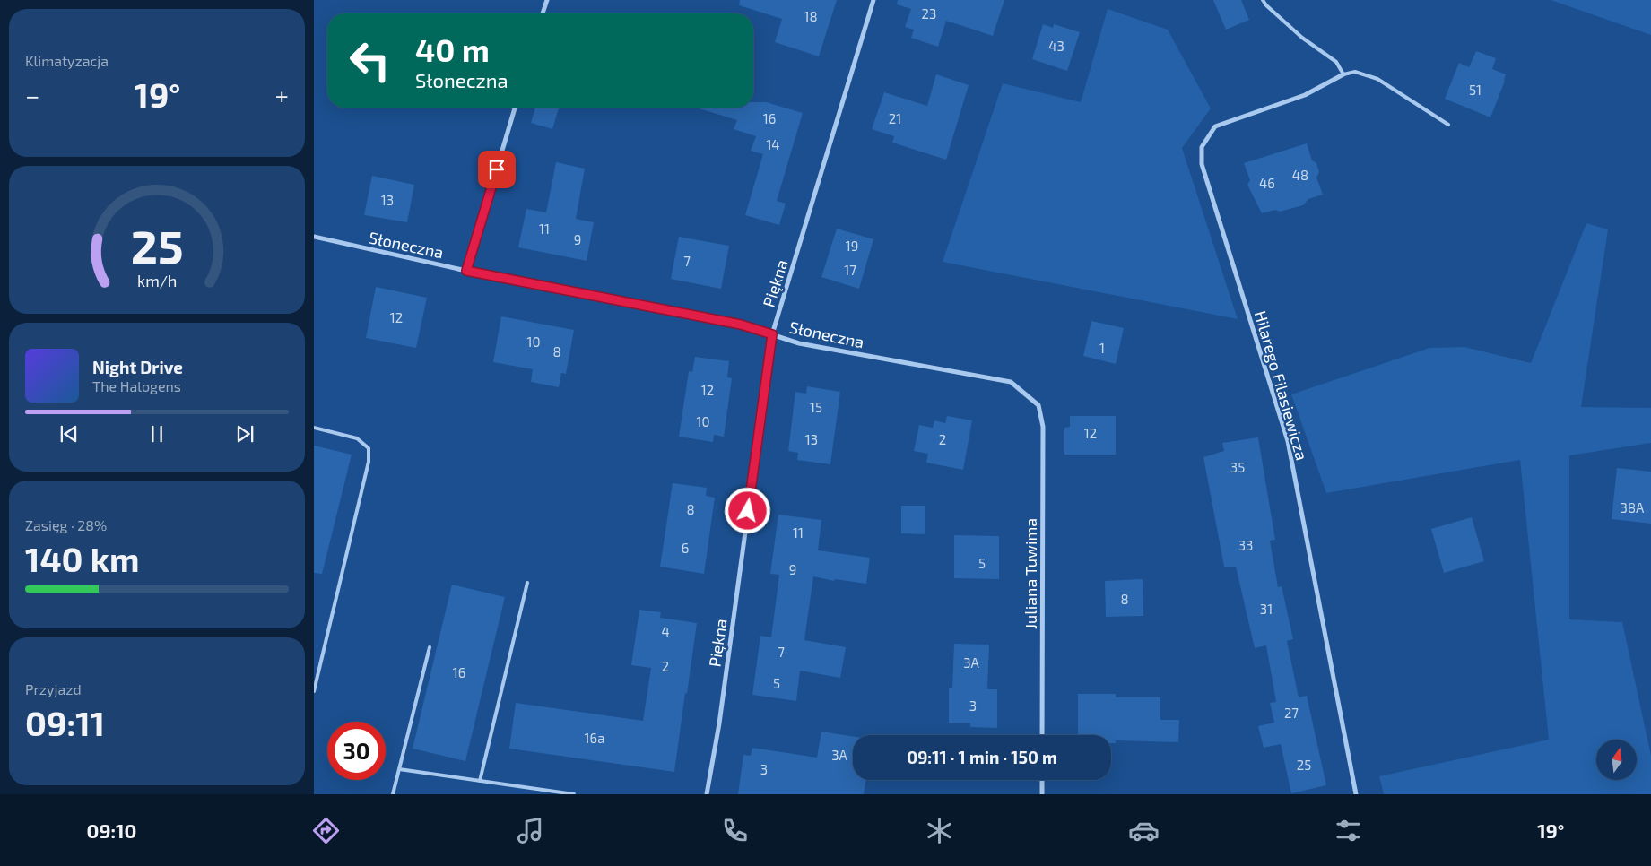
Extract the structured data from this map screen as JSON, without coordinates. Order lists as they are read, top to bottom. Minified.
{"streets":{"street":["Słoneczna","Piękna","Hilarego Filasiewicza","Juliana Tuwima"]},"crossings":[["Słoneczna","Piękna"],["Słoneczna","Juliana Tuwima"]],"house_numbers":["23","18","43","51","16","21","14","48","46","13","11","9","19","7","17","12","10","1","8","12","15","10","12","13","2","35","38A","8","11","33","6","5","9","8","31","4","7","3A","2","16","5","3","27","16a","3A","25","3"],"north":"top","page":{"tile":["Klimatyzacja",["Zasięg · 28%","140 km"],["Przyjazd","09:11"]],"turn":["40 m","Słoneczna"],"heat":["−","19°","+"],"song":["Night Drive","The Halogens"],"limit":"30","trip":"09:11 · 1 min · 150 m","tabs":["09:10","19°"],"gauge":["25","km/h"]}}
